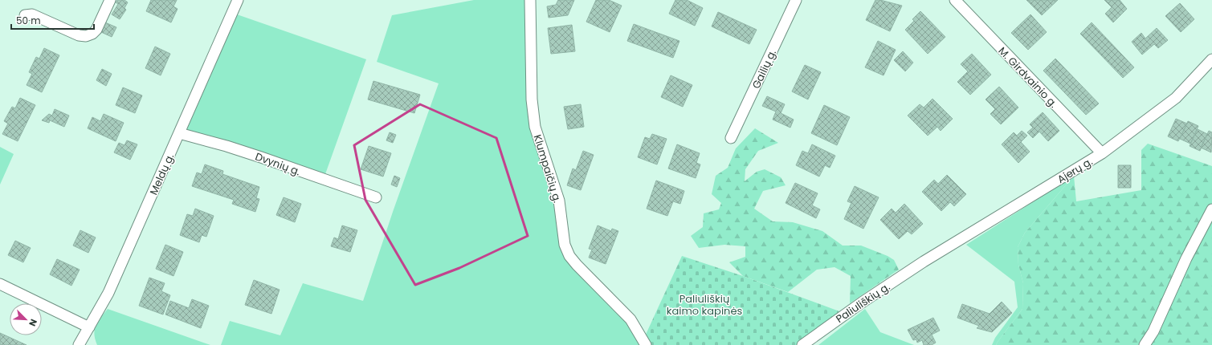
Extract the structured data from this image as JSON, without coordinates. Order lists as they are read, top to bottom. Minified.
{"streets":{"street":["Gailių g.","M. Girdvainio g.","Dvynių g.","Klumpaičių g.","Ajerų g.","Meldų g.","Paliuliškių g."]},"crossings":[["M. Girdvainio g.","Ajerų g."],["Dvynių g.","Meldų g."],["Ajerų g.","Paliuliškių g."]],"parks":["Paliuliškių kaimo kapinės"],"scale_bar":"50 m","north":"bottom right"}
